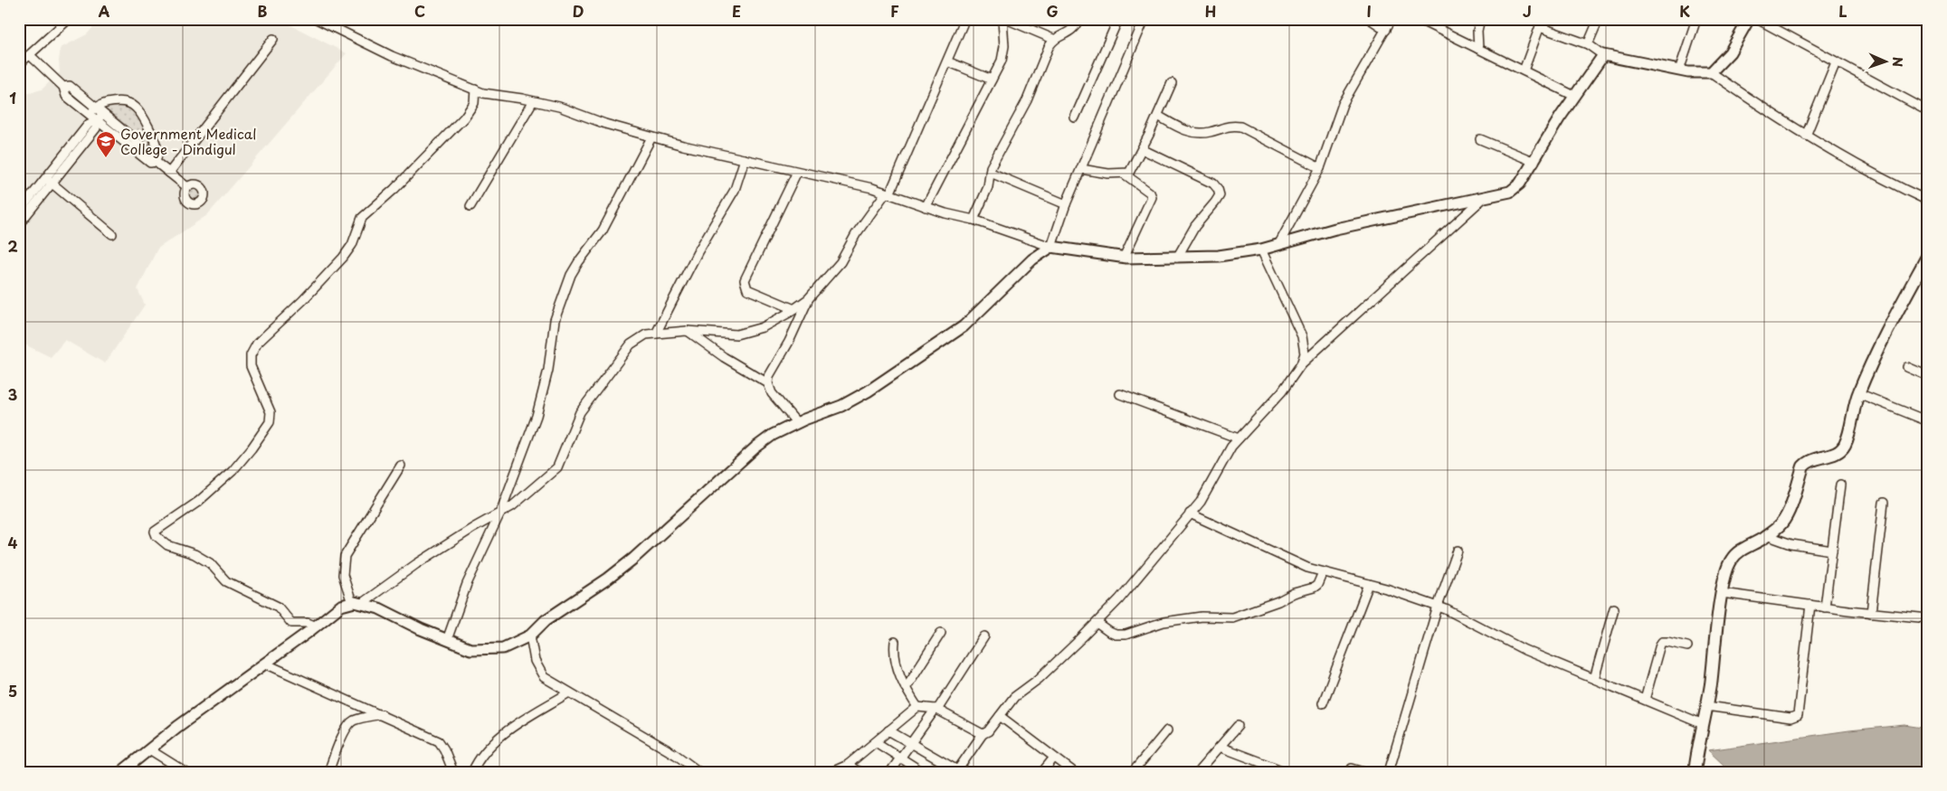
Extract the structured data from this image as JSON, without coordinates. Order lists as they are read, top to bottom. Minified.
{"places":{"school or university":["Government Medical College - Dindigul"]},"north":"right","grid":{"columns":["A","B","C","D","E","F","G","H","I","J","K","L"],"rows":["1","2","3","4","5"]}}
